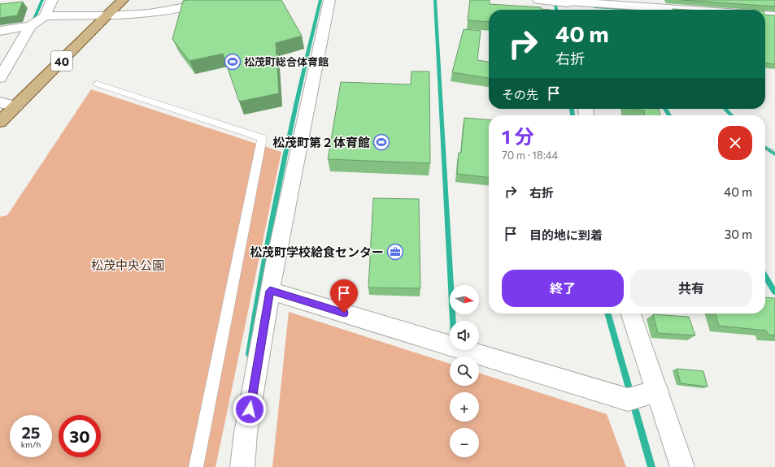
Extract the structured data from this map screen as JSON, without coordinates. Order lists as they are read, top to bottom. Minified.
{"streets":{"main road":["40"]},"parks":["松茂中央公園"],"places":{"sports":["松茂町総合体育館","松茂町第２体育館"],"office":["松茂町学校給食センター"]},"north":"right","page":{"turn":["40 m","右折"],"then":"その先","heading":["1 分","70 m · 18:44"],"list":[{"name":"右折","value":"40 m"},{"name":"目的地に到着","value":"30 m"}],"buttons":["終了","共有"],"map_buttons":["+","−"],"speed":"25 km/h","limit":"30"}}
